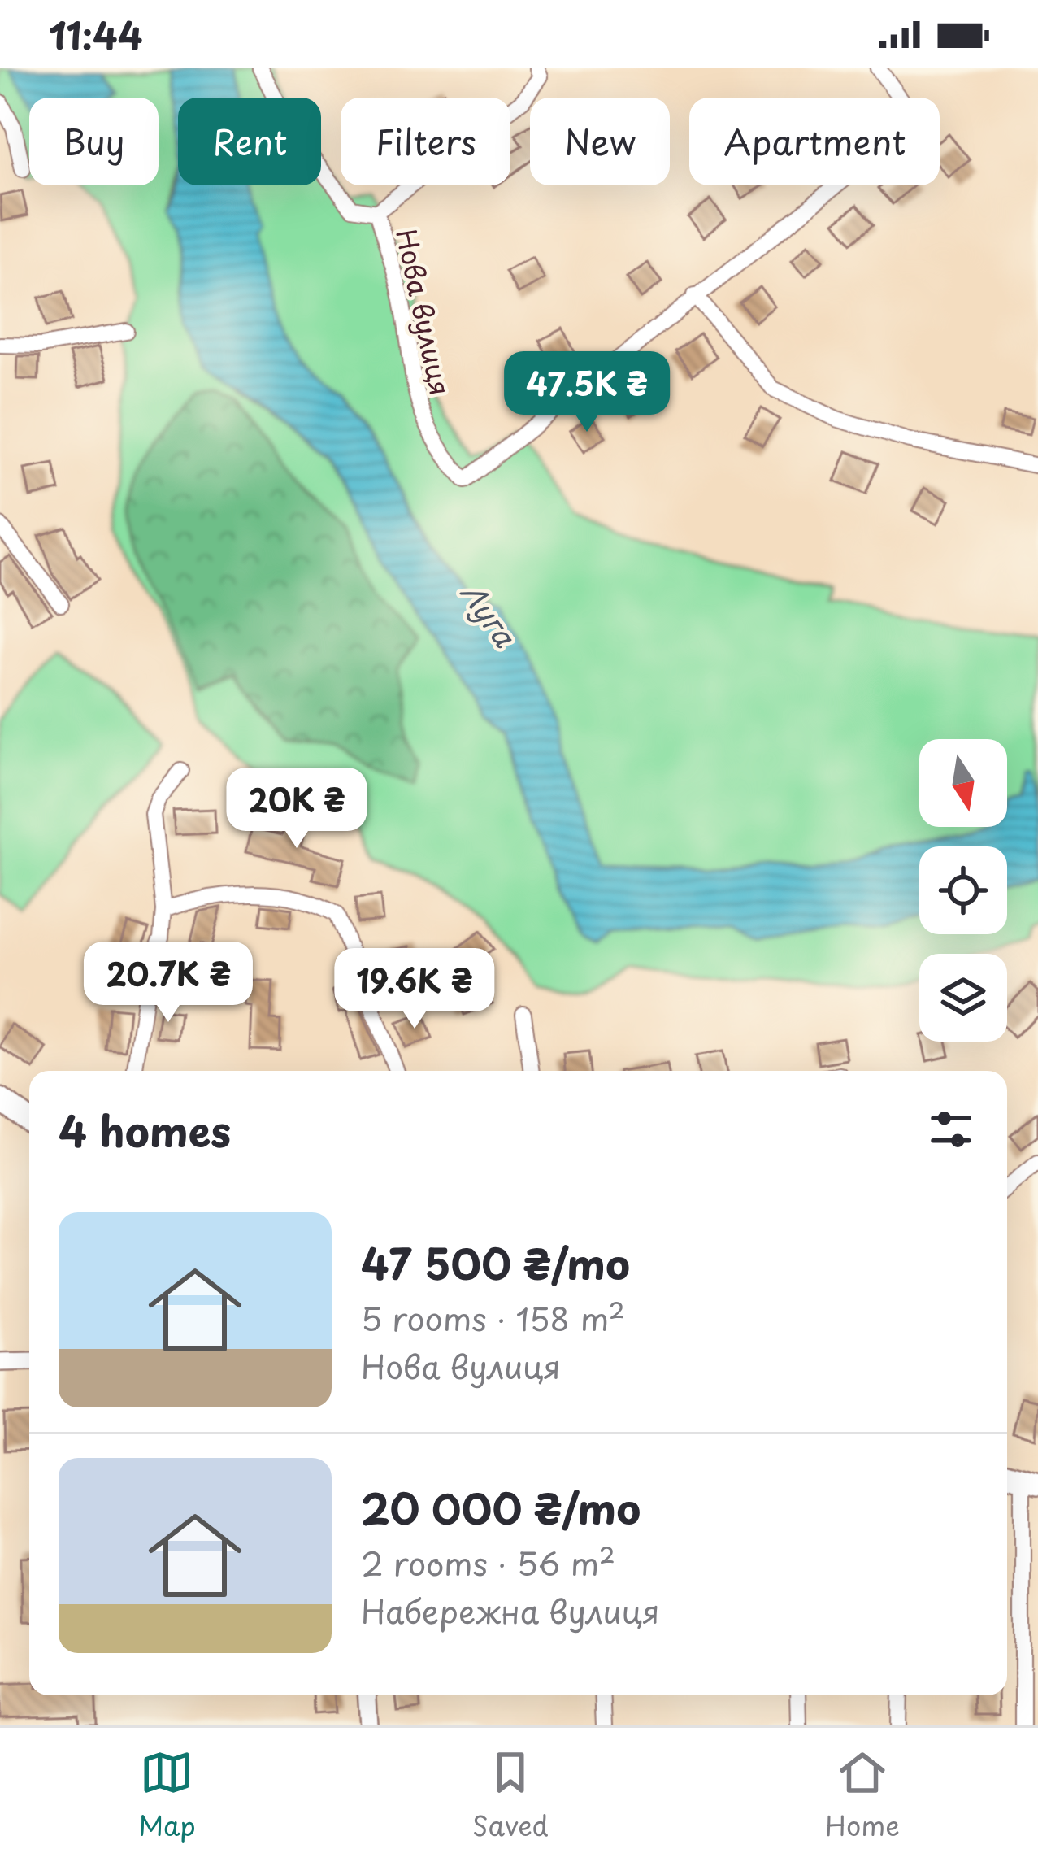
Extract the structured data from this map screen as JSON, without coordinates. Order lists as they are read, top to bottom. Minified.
{"streets":{"street":["Нова вулиця"]},"water":["Луга"],"north":"bottom","page":{"status":"11:44","chip":["Buy","Rent","Filters","New","Apartment"],"price":["47.5K ₴","20K ₴","20.7K ₴","19.6K ₴"],"heading":"4 homes","list":[{"name":"47 500 ₴/mo","note":"5 rooms · 158 m² · Нова вулиця"},{"name":"20 000 ₴/mo","note":"2 rooms · 56 m² · Набережна вулиця"}],"tabs":["Map","Saved","Home"]}}
